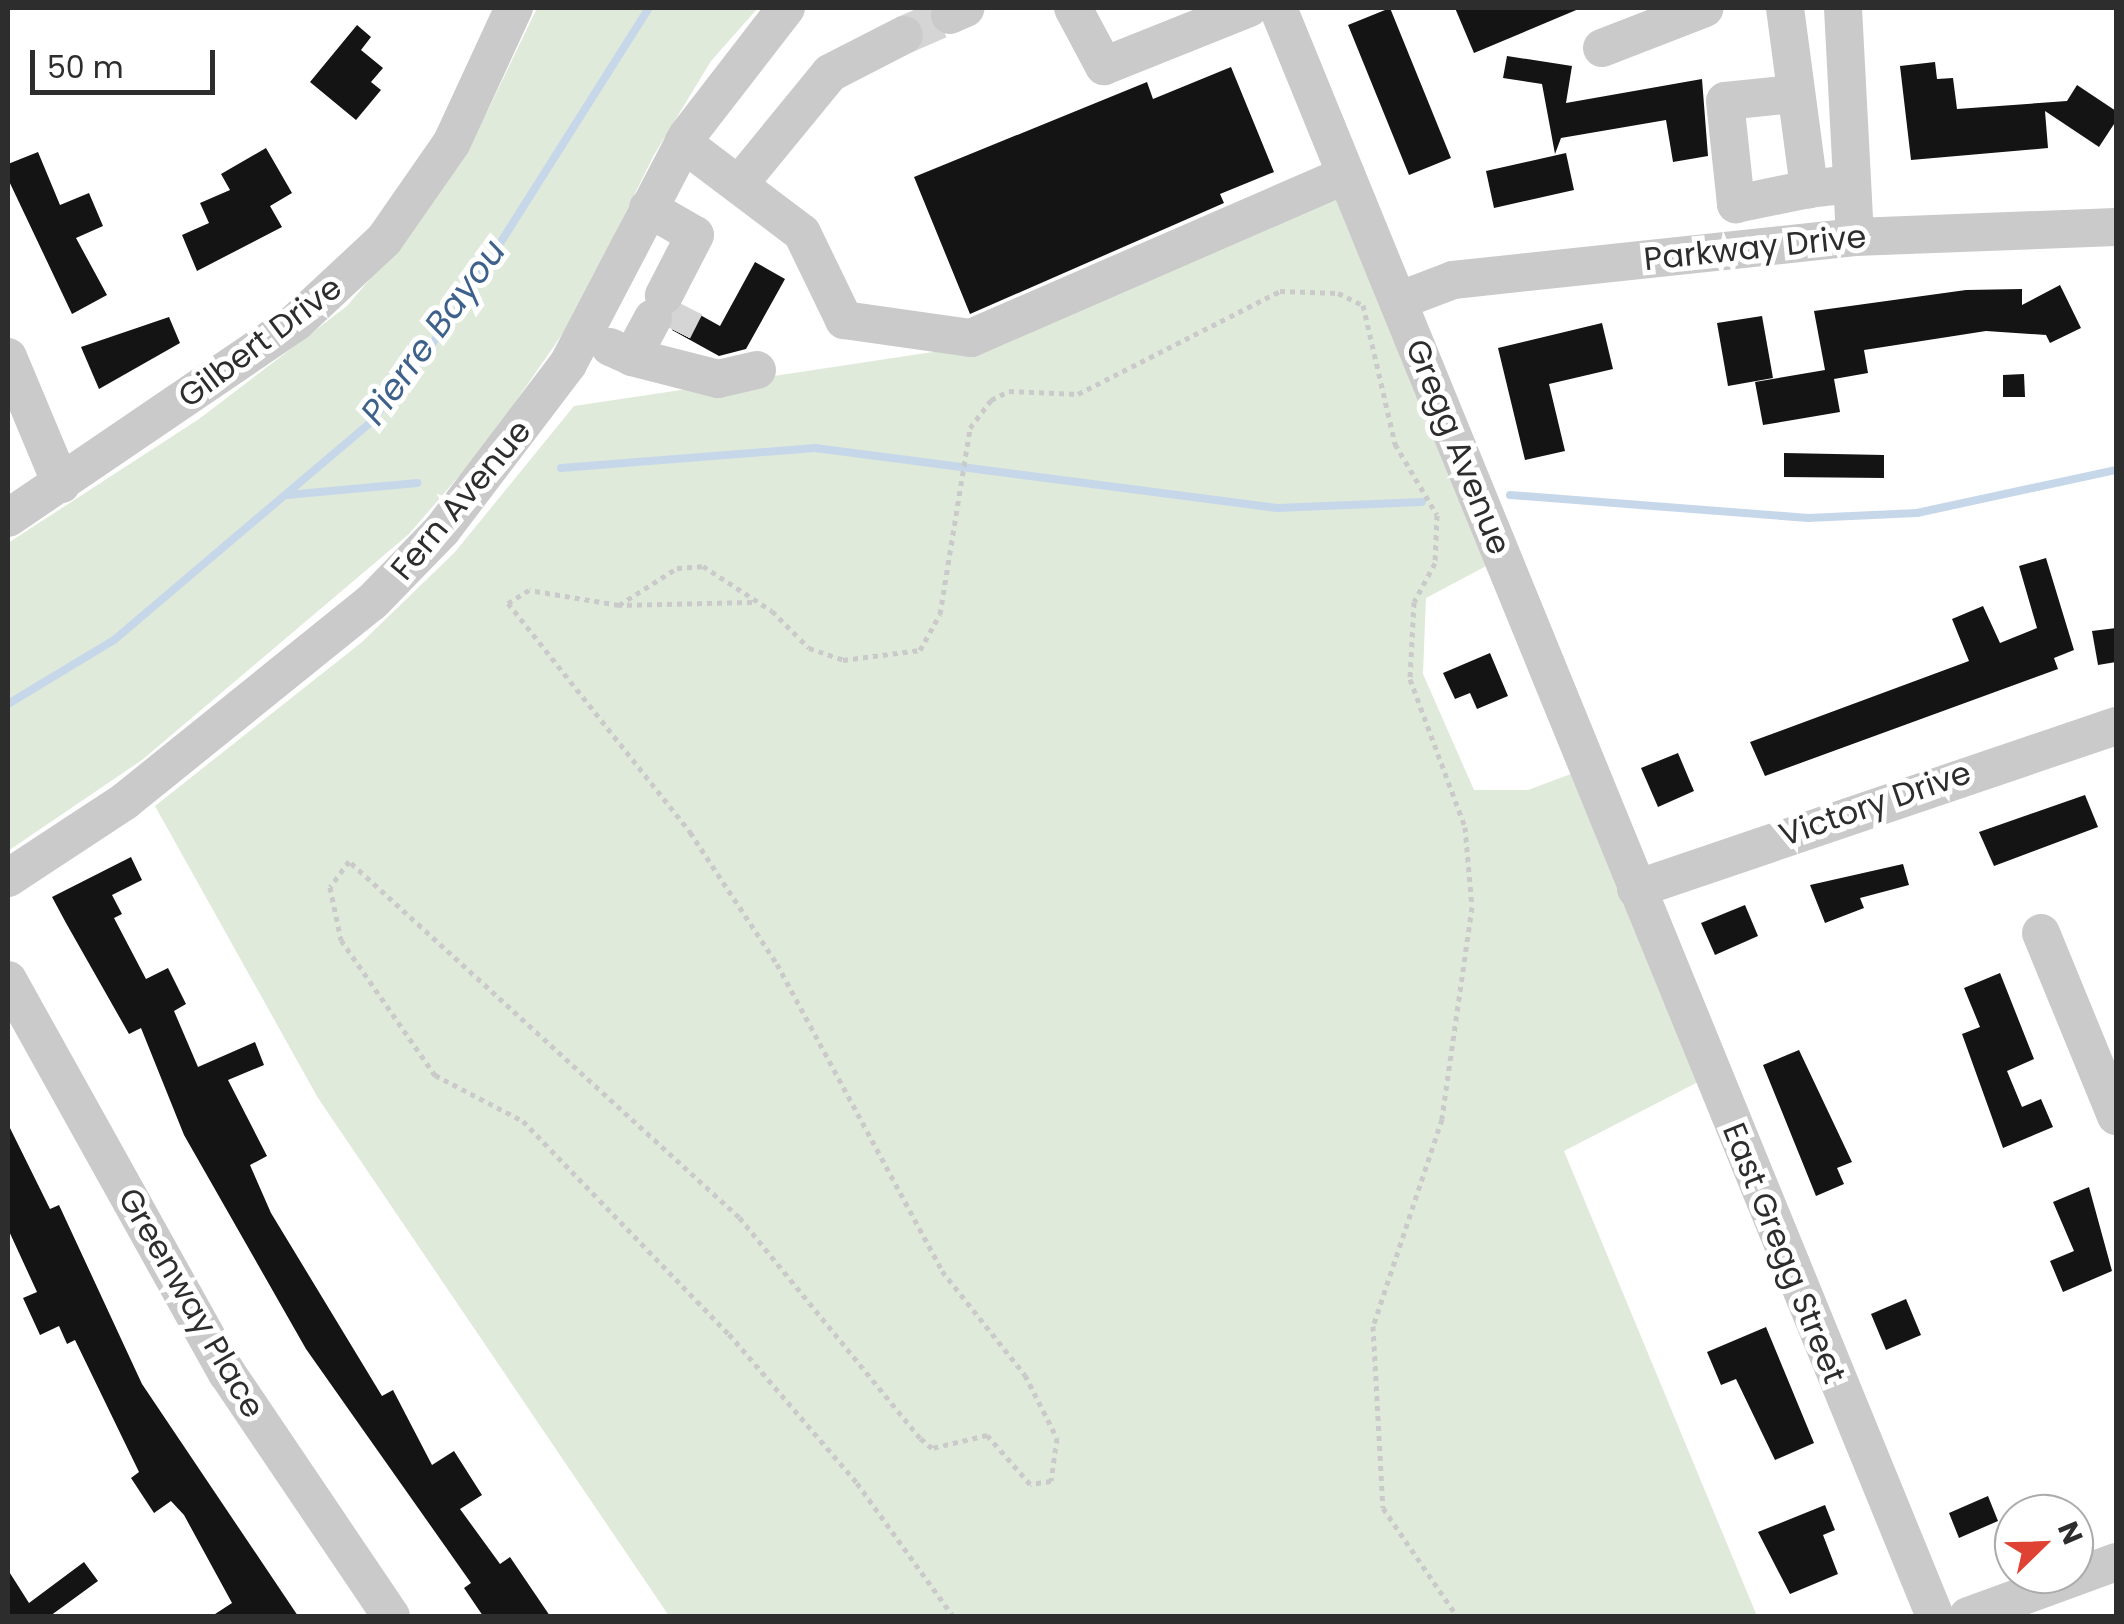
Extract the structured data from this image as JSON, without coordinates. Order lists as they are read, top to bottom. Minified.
{"streets":{"street":["Parkway Drive","Gilbert Drive","Gregg Avenue","Fern Avenue","Victory Drive","East Gregg Street","Greenway Place"]},"crossings":[["Parkway Drive","Gregg Avenue"],["Gregg Avenue","Victory Drive"],["Gregg Avenue","East Gregg Street"],["Victory Drive","East Gregg Street"]],"water":["Pierre Bayou"],"scale_bar":"50 m","north":"top right"}
